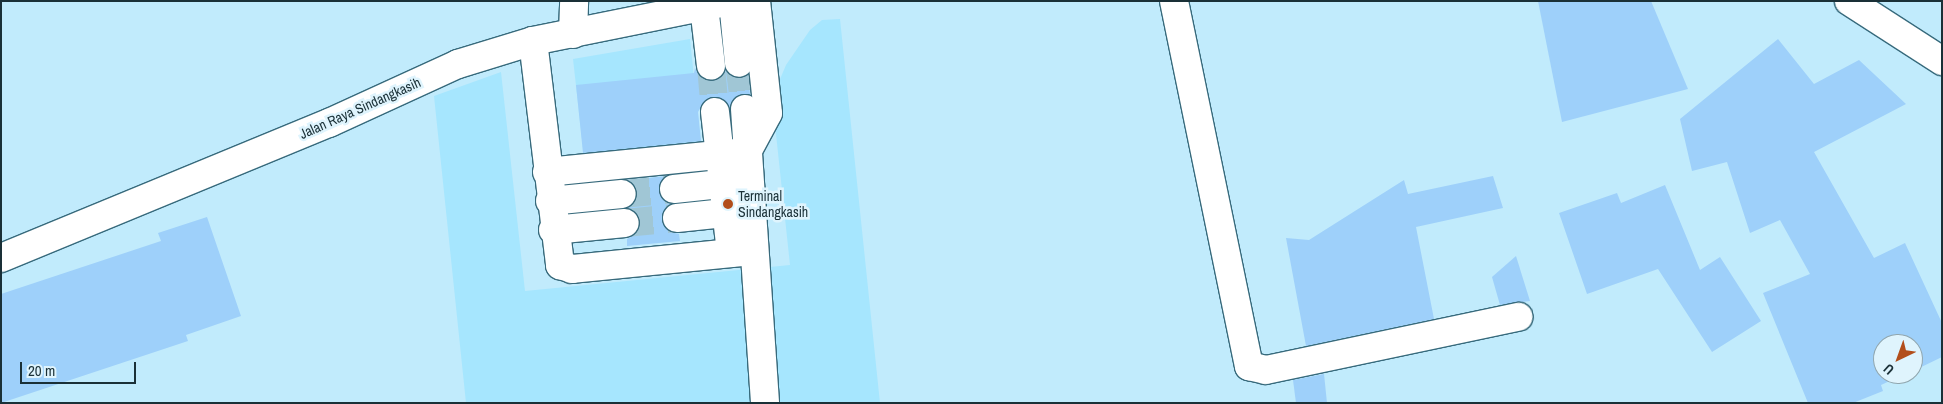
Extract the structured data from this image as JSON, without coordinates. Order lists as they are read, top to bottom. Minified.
{"streets":{"street":["Jalan Raya Sindangkasih"]},"places":["Terminal Sindangkasih"],"scale_bar":"20 m","north":"bottom left"}
